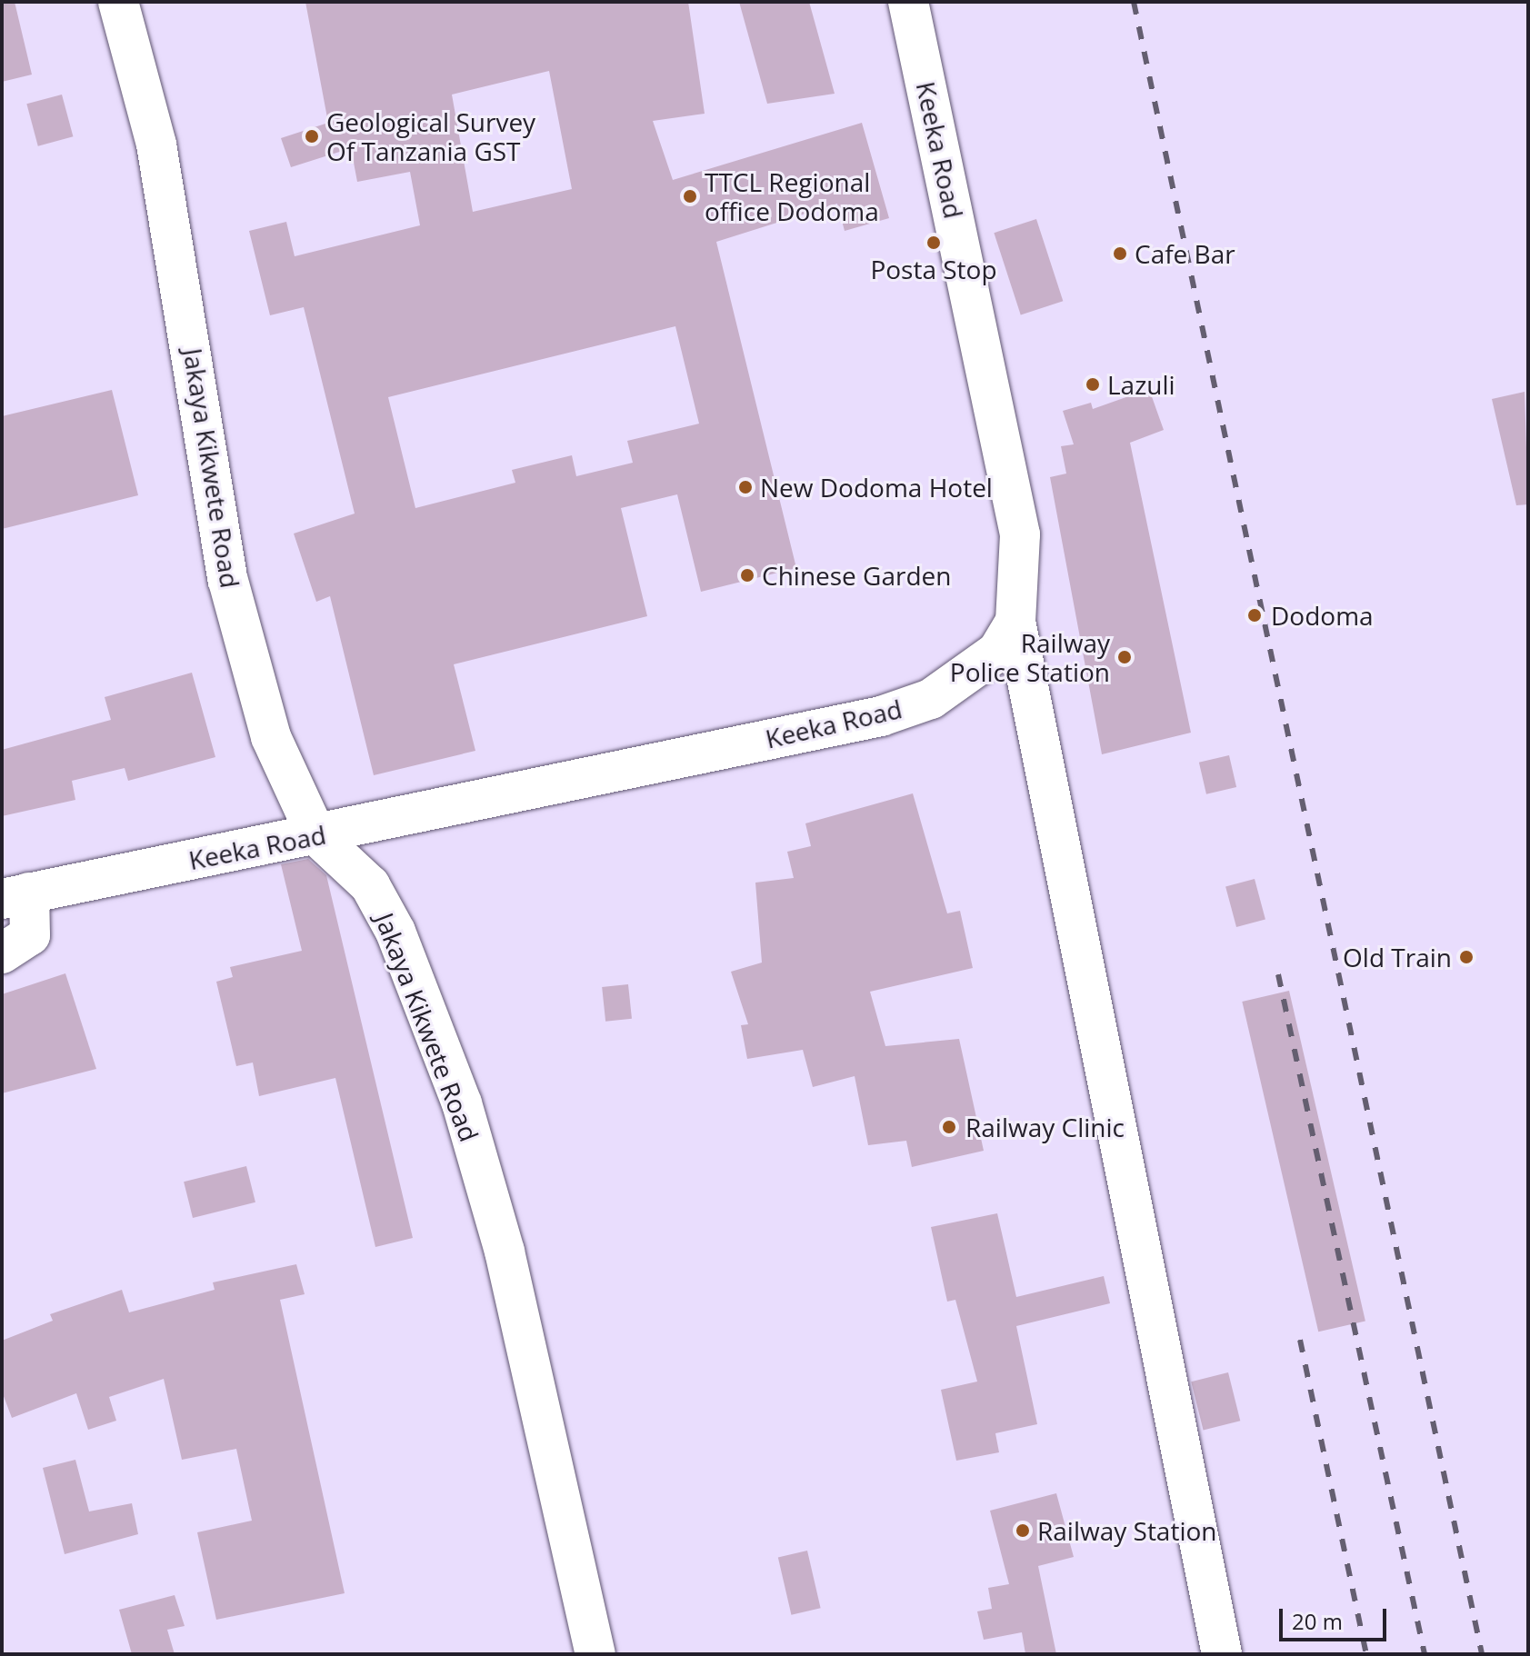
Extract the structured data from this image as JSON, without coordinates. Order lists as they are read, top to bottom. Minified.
{"streets":{"street":["Keeka Road","Jakaya Kikwete Road"]},"crossings":[["Keeka Road","Jakaya Kikwete Road"]],"places":["Geological Survey Of Tanzania GST","TTCL Regional office Dodoma","Posta Stop","Cafe Bar","Lazuli","New Dodoma Hotel","Chinese Garden","Dodoma","Railway Police Station","Old Train","Railway Clinic","Railway Station"],"scale_bar":"20 m"}
